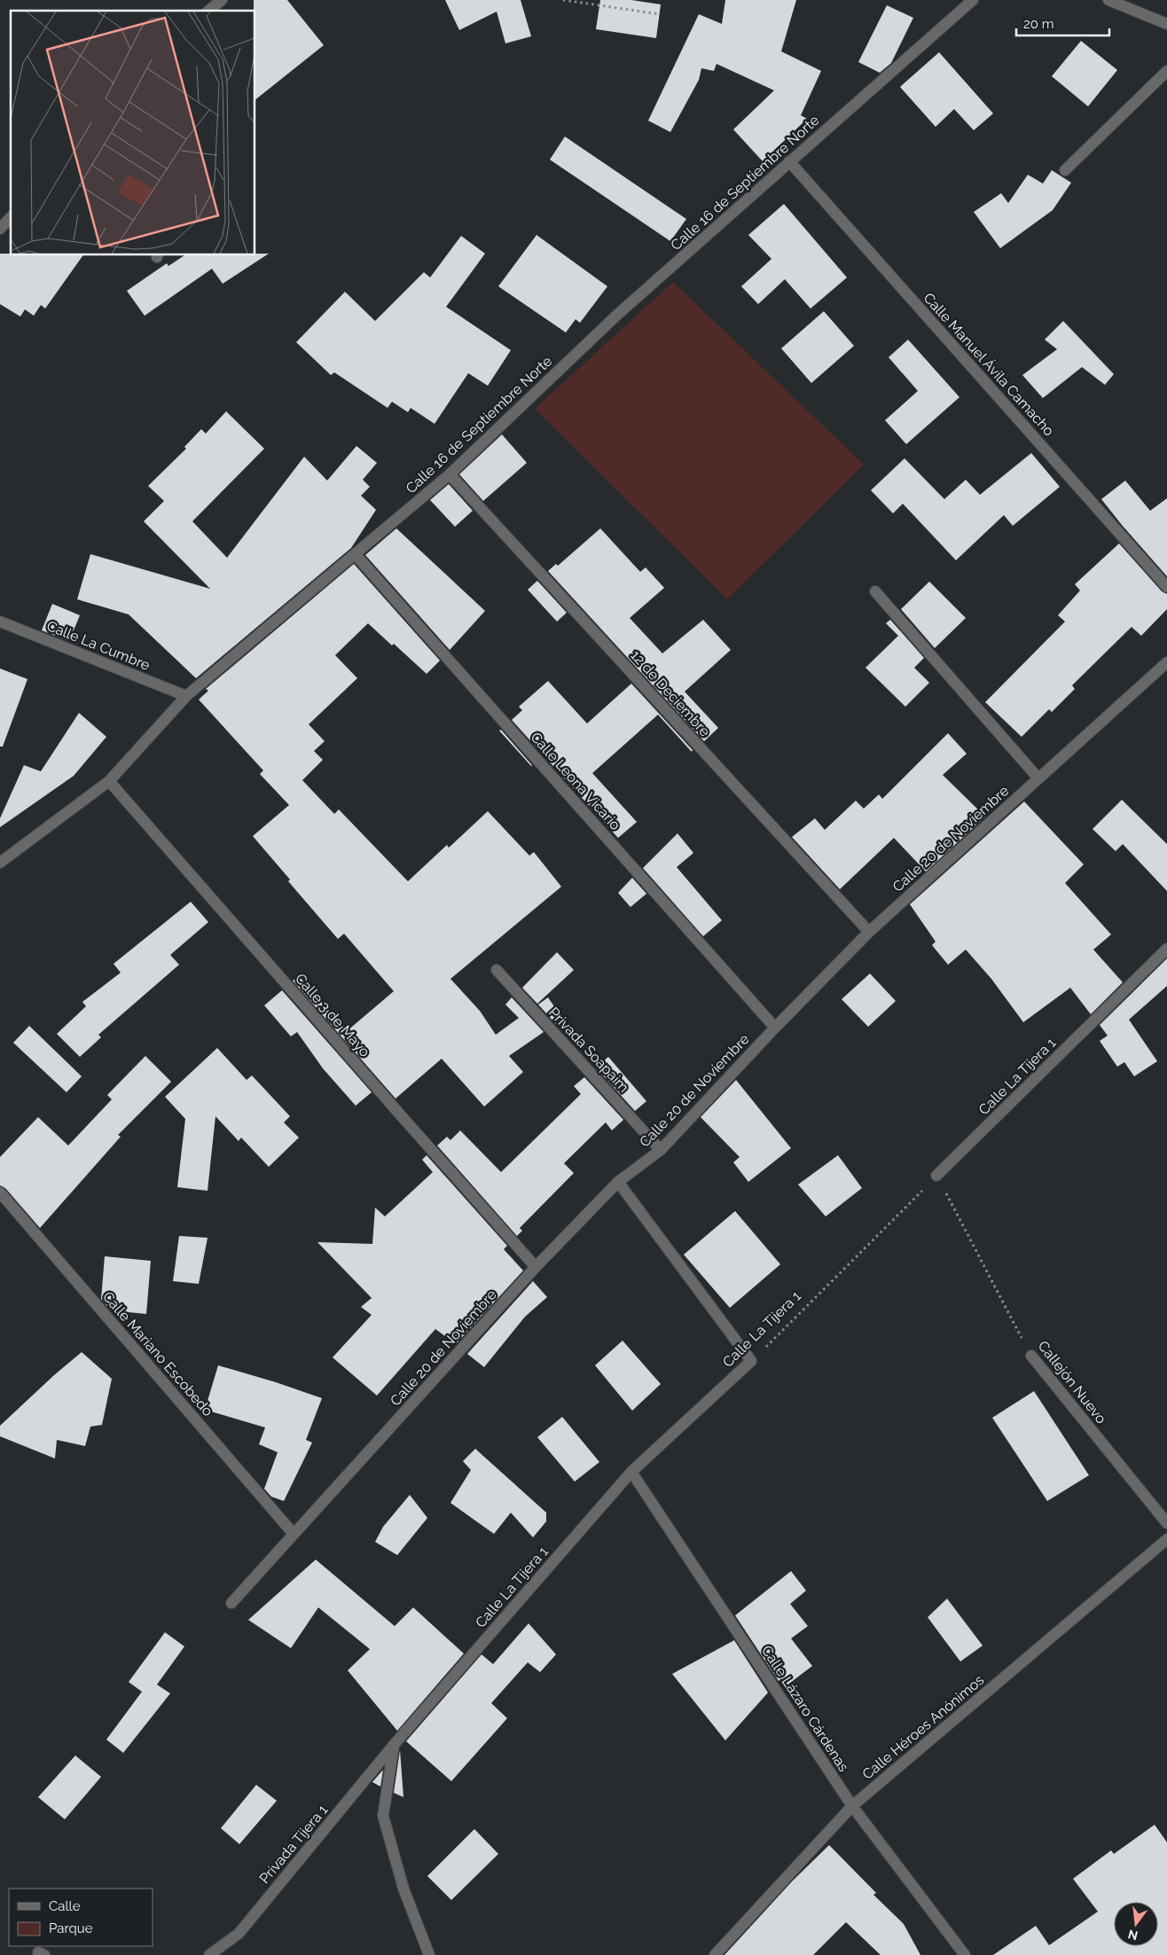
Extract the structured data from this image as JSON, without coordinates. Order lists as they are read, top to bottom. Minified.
{"streets":{"street":["Calle 16 de Septiembre Norte","Calle Manuel Ávila Camacho","Calle La Cumbre","12 de Deciembre","Calle Leona Vicario","Calle 20 de Noviembre","Calle 3 de Mayo","Privada Soapaim","Calle La Tijera 1","Calle Mariano Escobedo","Callejón Nuevo","Calle Lázaro Cárdenas","Calle Héroes Anónimos","Privada Tijera 1"]},"crossings":[["Calle 16 de Septiembre Norte","Calle Manuel Ávila Camacho"],["Calle 16 de Septiembre Norte","Calle La Cumbre"],["Calle 16 de Septiembre Norte","12 de Deciembre"],["Calle 16 de Septiembre Norte","Calle Leona Vicario"],["Calle 16 de Septiembre Norte","Calle 3 de Mayo"],["12 de Deciembre","Calle 20 de Noviembre"],["Calle Leona Vicario","Calle 20 de Noviembre"],["Calle 20 de Noviembre","Calle 3 de Mayo"],["Calle 20 de Noviembre","Privada Soapaim"],["Calle 20 de Noviembre","Calle Mariano Escobedo"],["Calle La Tijera 1","Callejón Nuevo"],["Calle La Tijera 1","Calle Lázaro Cárdenas"],["Calle La Tijera 1","Privada Tijera 1"],["Calle Lázaro Cárdenas","Calle Héroes Anónimos"]],"legend":["Calle","Parque"],"scale_bar":"20 m","north":"bottom"}
